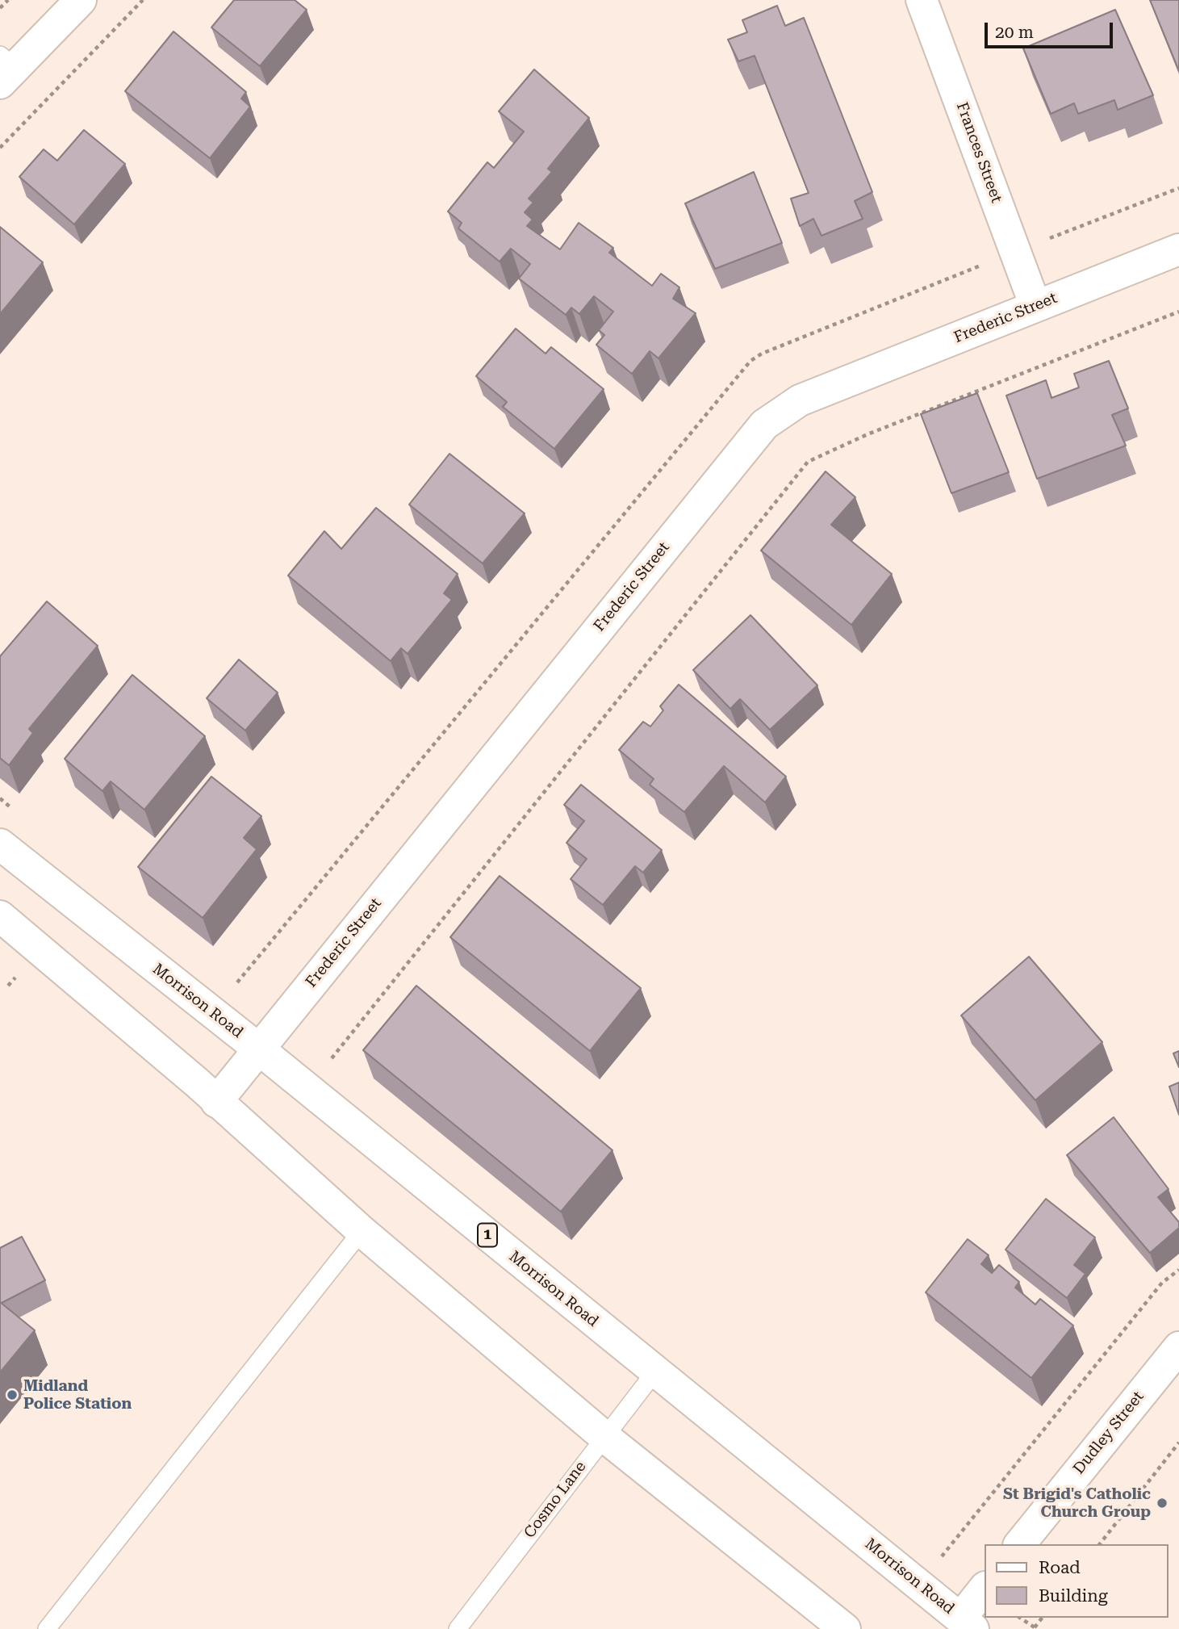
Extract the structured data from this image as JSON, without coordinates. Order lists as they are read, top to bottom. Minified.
{"streets":{"main road":["Frances Street","Frederic Street","Morrison Road","1","Dudley Street"],"lane":["Cosmo Lane"]},"crossings":[["Frances Street","Frederic Street"],["Frederic Street","Morrison Road"],["Morrison Road","Cosmo Lane"]],"places":["Midland Police Station","St Brigid's Catholic Church Group"],"legend":["Road","Building"],"scale_bar":"20 m"}
